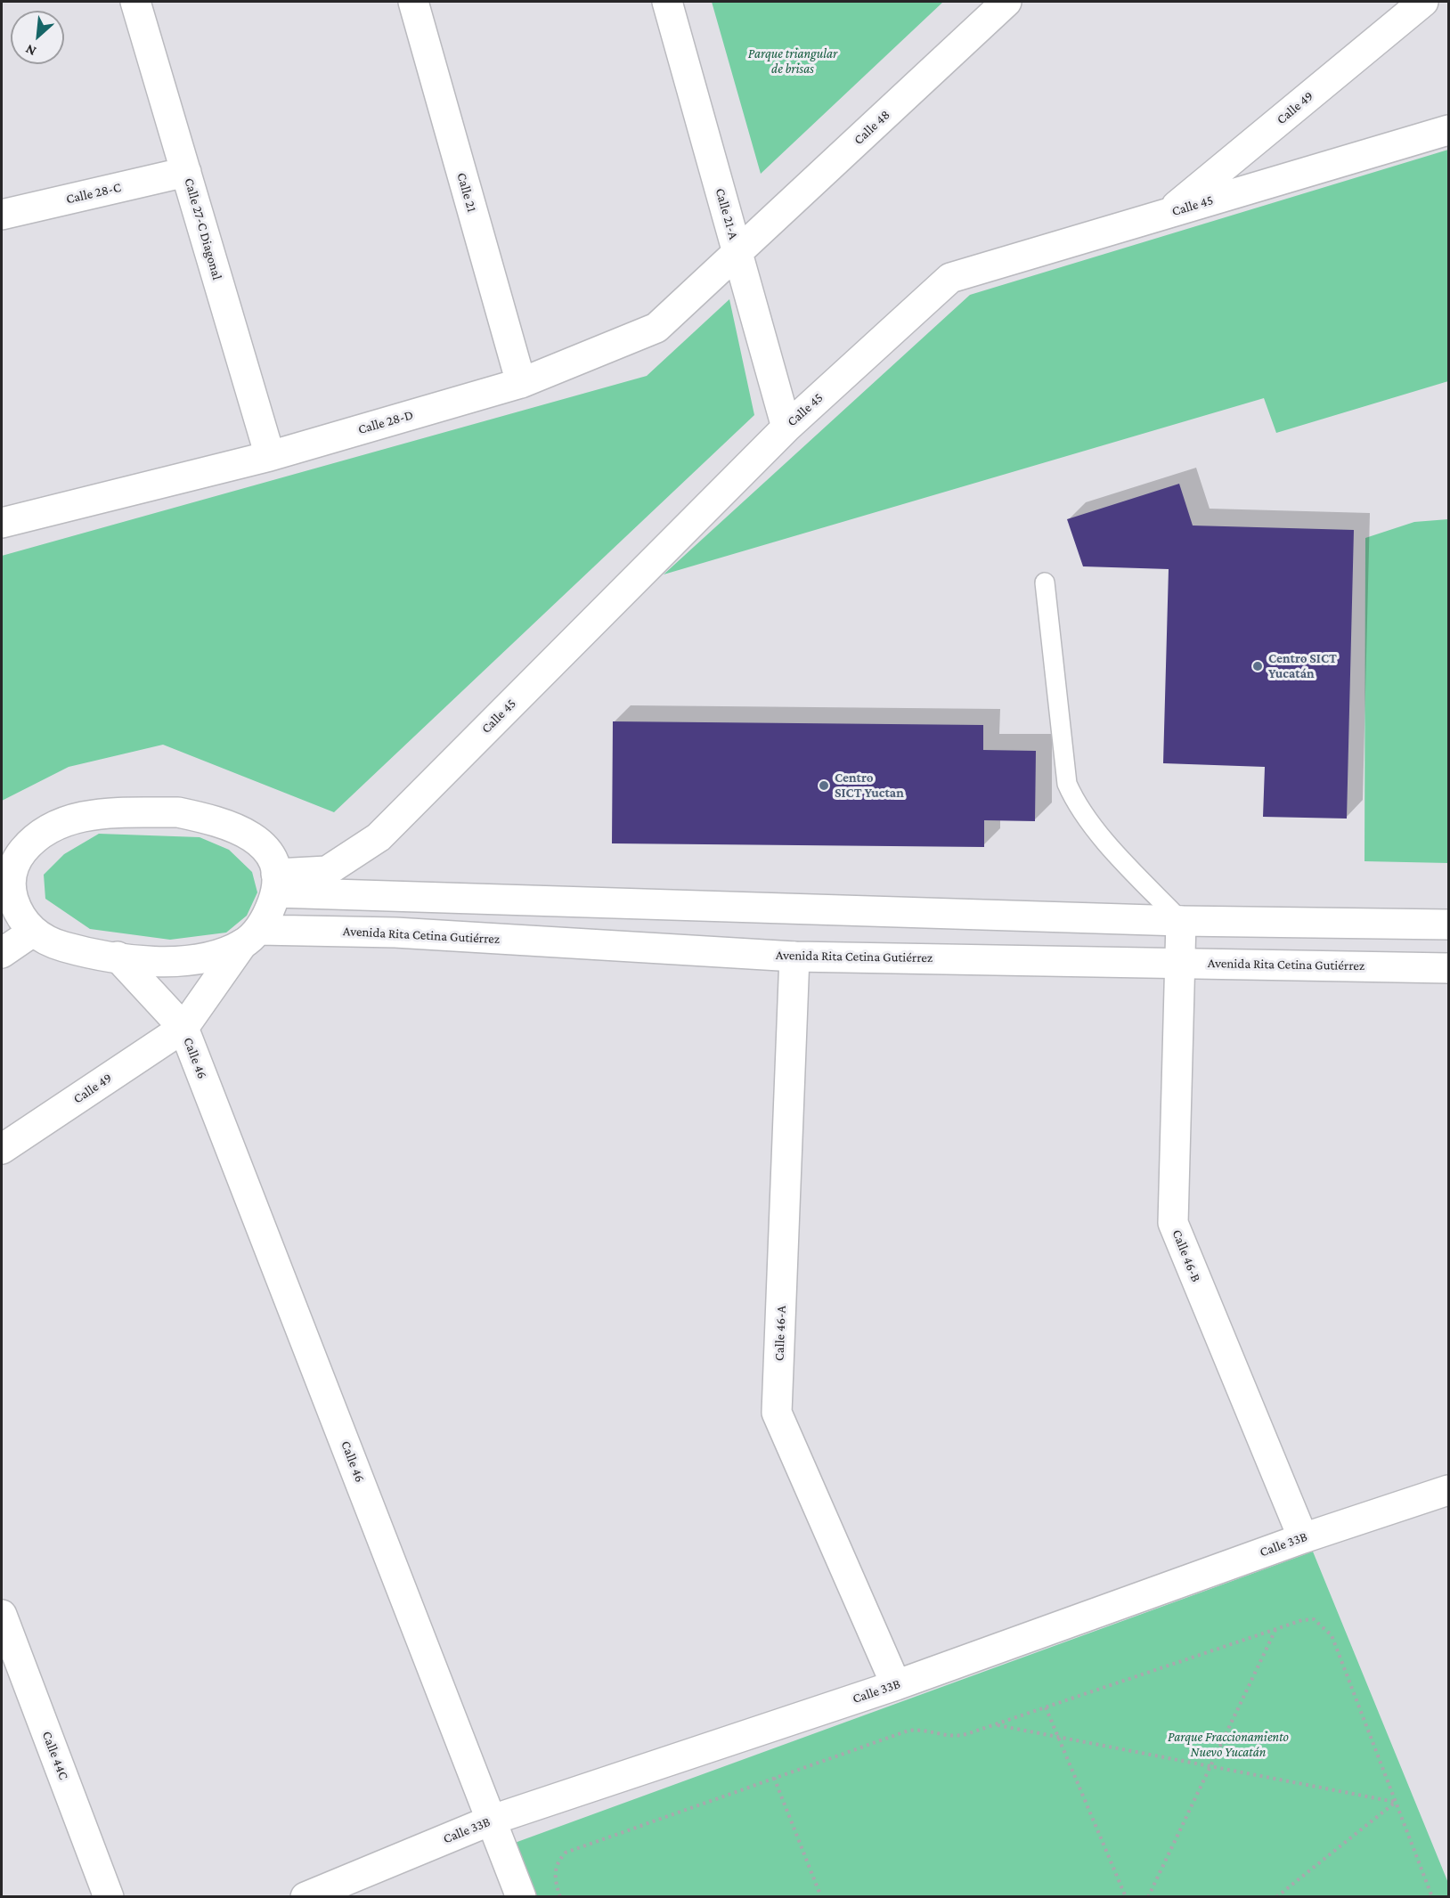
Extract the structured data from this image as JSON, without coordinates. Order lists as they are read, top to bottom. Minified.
{"streets":{"street":["Calle 49","Calle 48","Calle 21","Calle 28-C","Calle 45","Calle 21-A","Calle 27-C Diagonal","Calle 28-D","Avenida Rita Cetina Gutiérrez","Calle 46","Calle 46-B","Calle 46-A","Calle 33B","Calle 44C"]},"crossings":[["Calle 49","Calle 45"],["Calle 49","Calle 46"],["Calle 48","Calle 21-A"],["Calle 48","Calle 28-D"],["Calle 21","Calle 28-D"],["Calle 28-C","Calle 27-C Diagonal"],["Calle 45","Calle 21-A"],["Calle 45","Calle 46"],["Calle 21-A","Calle 28-D"],["Calle 27-C Diagonal","Calle 28-D"],["Avenida Rita Cetina Gutiérrez","Calle 46"],["Avenida Rita Cetina Gutiérrez","Calle 46-B"],["Avenida Rita Cetina Gutiérrez","Calle 46-A"],["Calle 46","Calle 33B"],["Calle 46-B","Calle 33B"],["Calle 46-A","Calle 33B"]],"parks":["Parque triangular de brisas","Parque Fraccionamiento Nuevo Yucatán"],"places":["Centro SICT Yucatán","Centro SICT Yuctan"],"north":"bottom left"}
